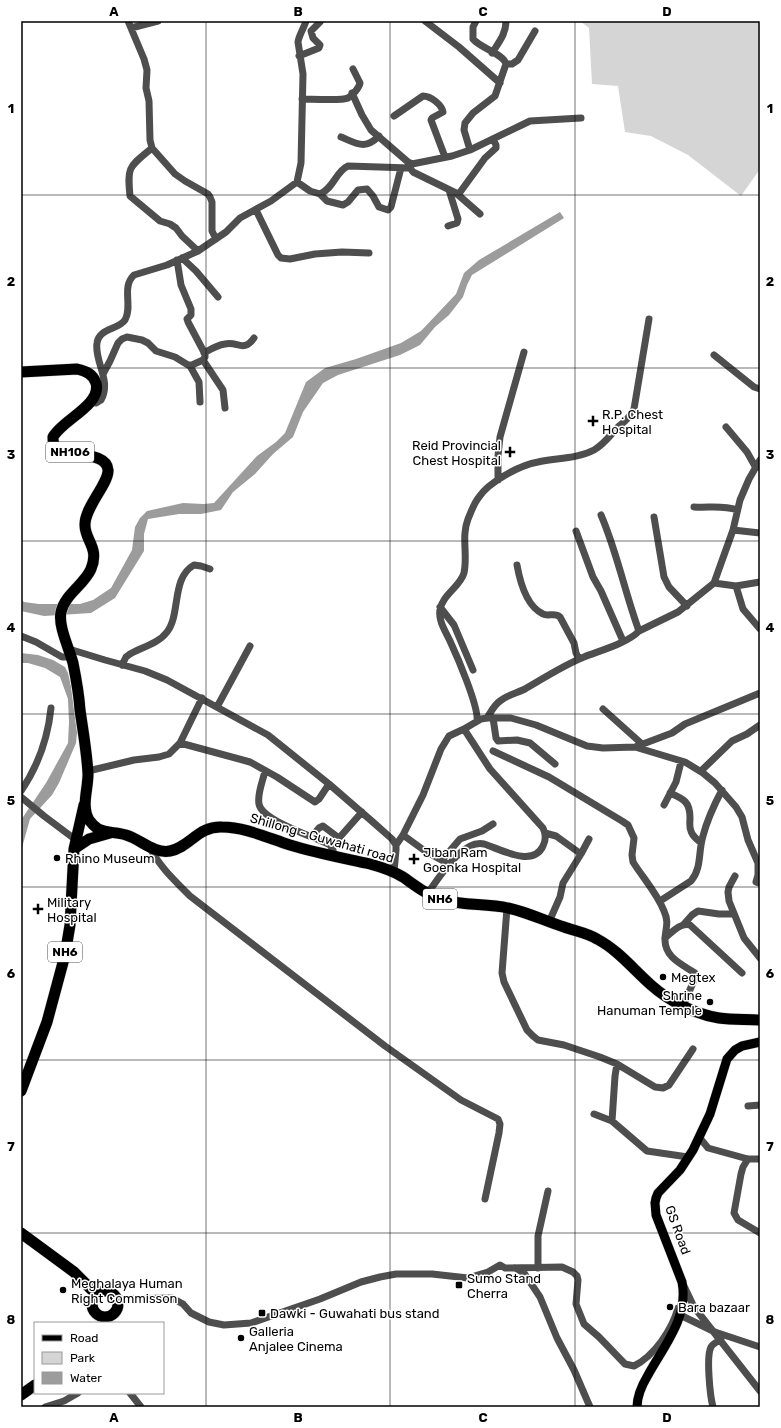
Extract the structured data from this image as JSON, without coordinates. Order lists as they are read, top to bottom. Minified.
{"streets":{"highway":["NH106","Shillong - Guwahati road","NH6"],"main road":["GS Road"]},"crossings":[["NH106","Shillong - Guwahati road"],["NH106","NH6"]],"places":{"health":["R.P. Chest Hospital","Reid Provincial Chest Hospital","Jiban Ram Goenka Hospital","Military Hospital"],"other":["Rhino Museum","Megtex","Shrine Hanuman Temple","Meghalaya Human Right Commisson","Bara bazaar","Galleria Anjalee Cinema"],"transit":["Sumo Stand Cherra","Dawki - Guwahati bus stand"]},"legend":["Road","Park","Water"],"grid":{"columns":["A","B","C","D"],"rows":["1","2","3","4","5","6","7","8"]}}
